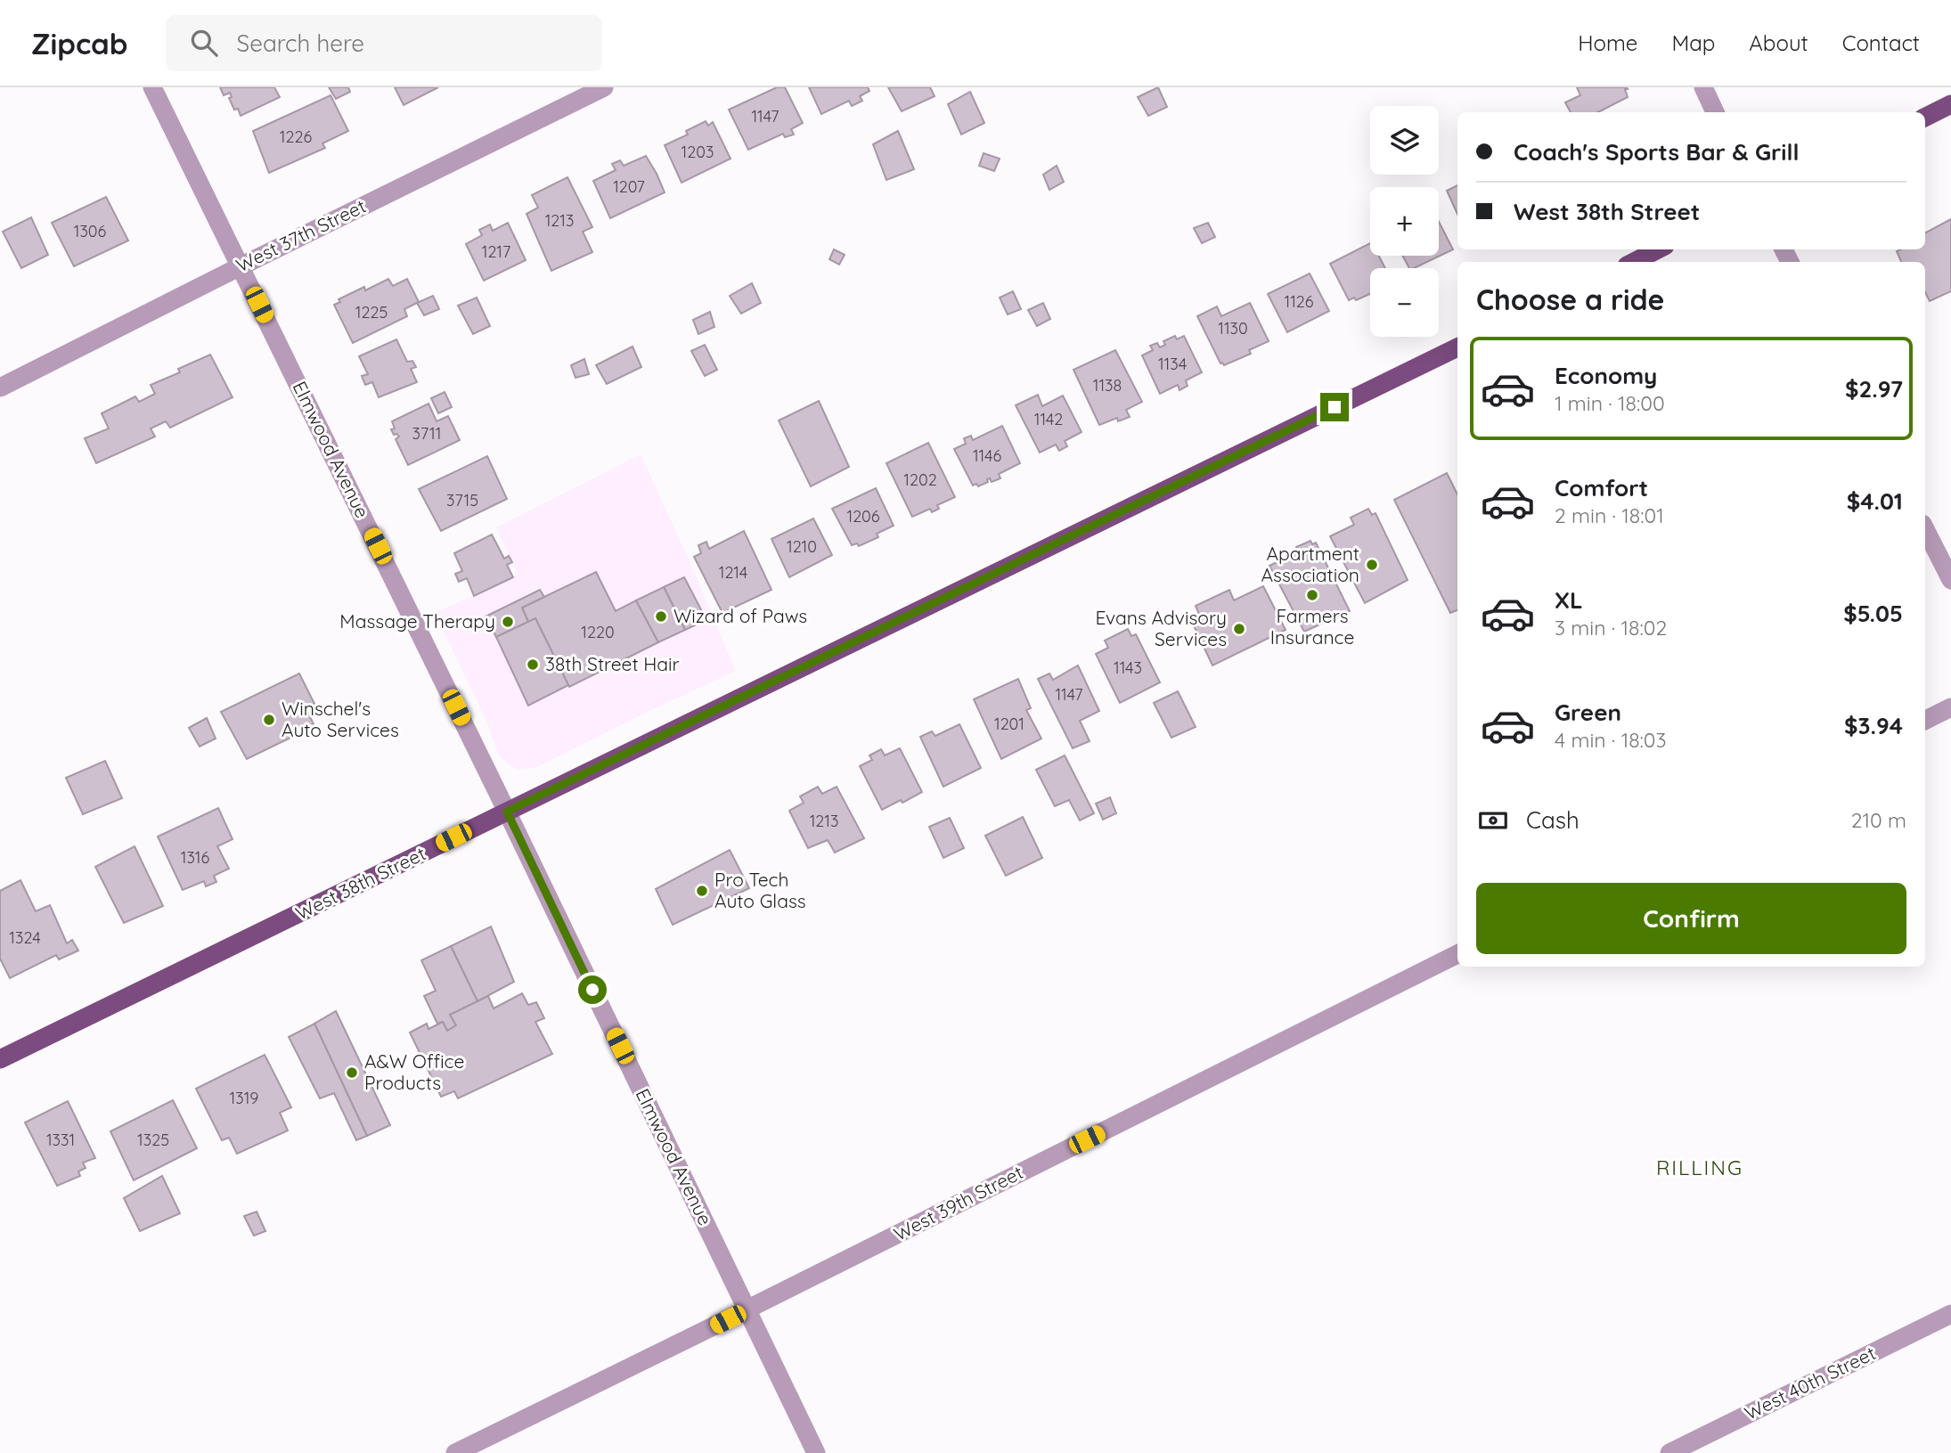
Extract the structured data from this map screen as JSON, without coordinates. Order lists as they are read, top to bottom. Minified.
{"streets":{"main road":["West 38th Street"],"street":["West 37th Street","Elmwood Avenue","West 39th Street","West 40th Street"]},"crossings":[["West 37th Street","Elmwood Avenue"],["Elmwood Avenue","West 38th Street"],["Elmwood Avenue","West 39th Street"]],"districts":["RILLING"],"places":["Apartment Association","Farmers Insurance","Wizard of Paws","Massage Therapy","Evans Advisory Services","38th Street Hair","Winschel's Auto Services","Pro Tech Auto Glass","A&W Office Products"],"house_numbers":["1147","1226","1203","1207","1213","1306","1217","1126","1225","1130","1134","1138","1142","3711","1146","1202","3715","1206","1210","1214","1220","1143","1147","1201","1213","1316","1324","1319","1331","1325"],"page":{"header":"Zipcab","search":"Search here","nav":["Home","Map","About","Contact"],"map_buttons":["+","−"],"banner":["Coach's Sports Bar & Grill","West 38th Street"],"heading":"Choose a ride","list":[{"name":"Economy","note":"1 min · 18:00","value":"$2.97"},{"name":"Comfort","note":"2 min · 18:01","value":"$4.01"},{"name":"XL","note":"3 min · 18:02","value":"$5.05"},{"name":"Green","note":"4 min · 18:03","value":"$3.94"}],"pay":["Cash","210 m"],"buttons":"Confirm"}}
